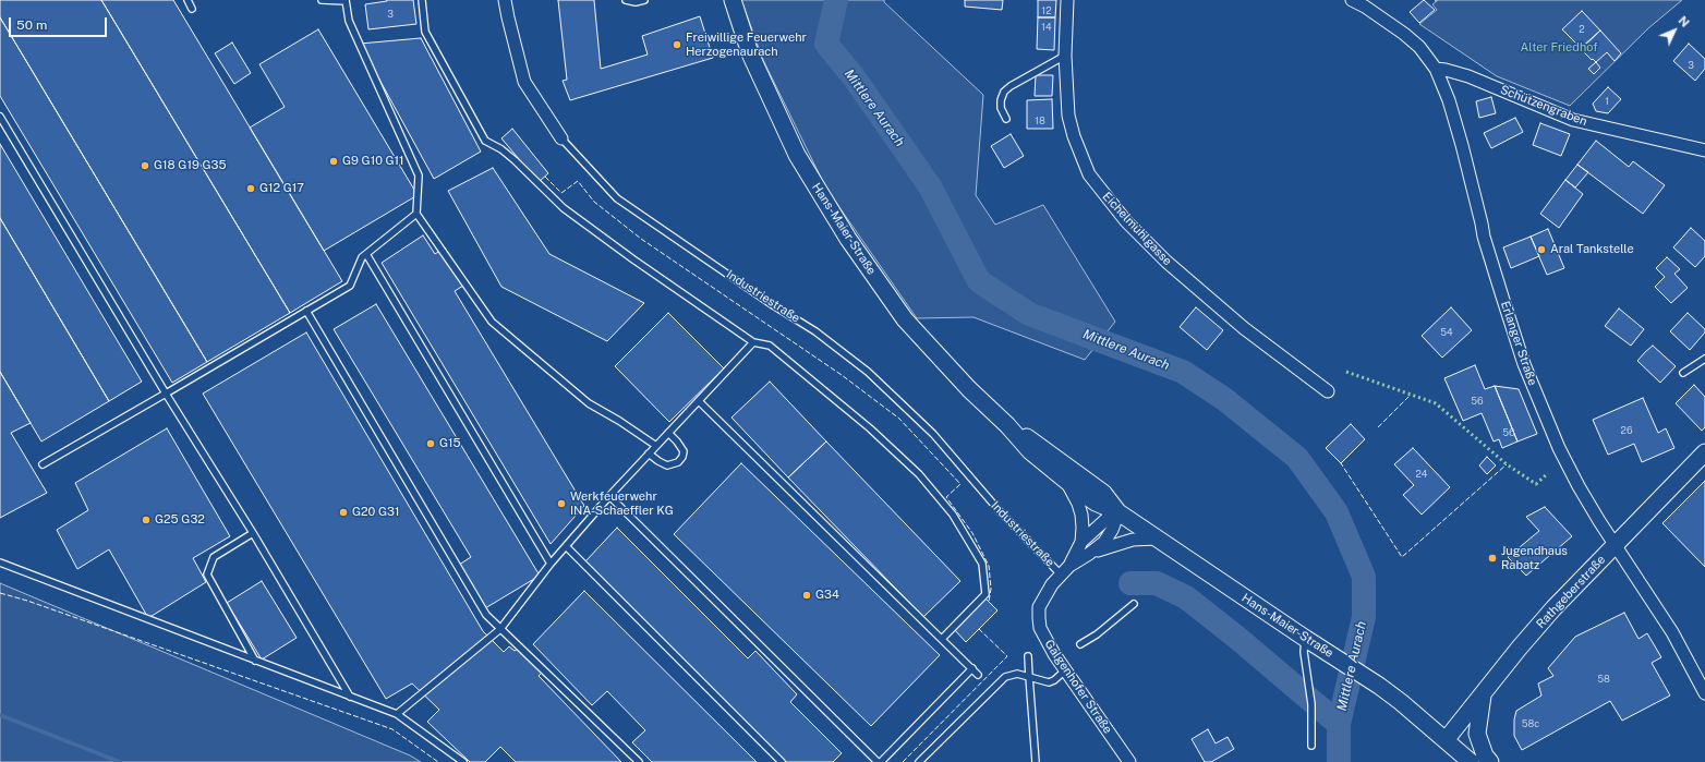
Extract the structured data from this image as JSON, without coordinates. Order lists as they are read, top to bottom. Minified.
{"streets":{"street":["Schützengraben","Hans-Maier-Straße","Eichelmühlgasse","Industriestraße","Erlanger Straße","Rathgeberstraße","Galgenhofer Straße"]},"crossings":[["Schützengraben","Erlanger Straße"],["Hans-Maier-Straße","Rathgeberstraße"],["Hans-Maier-Straße","Galgenhofer Straße"],["Industriestraße","Galgenhofer Straße"],["Erlanger Straße","Rathgeberstraße"]],"water":["Mittlere Aurach"],"parks":["Alter Friedhof"],"places":["Freiwillige Feuerwehr Herzogenaurach","G9 G10 G11","G18 G19 G35","G12 G17","Aral Tankstelle","G15","Werkfeuerwehr INA-Schaeffler KG","G20 G31","G25 G32","Jugendhaus Rabatz","G34"],"house_numbers":["12","3","14","2","3","1","18","54","56","26","56","24","58","58c"],"scale_bar":"50 m","north":"top right"}
